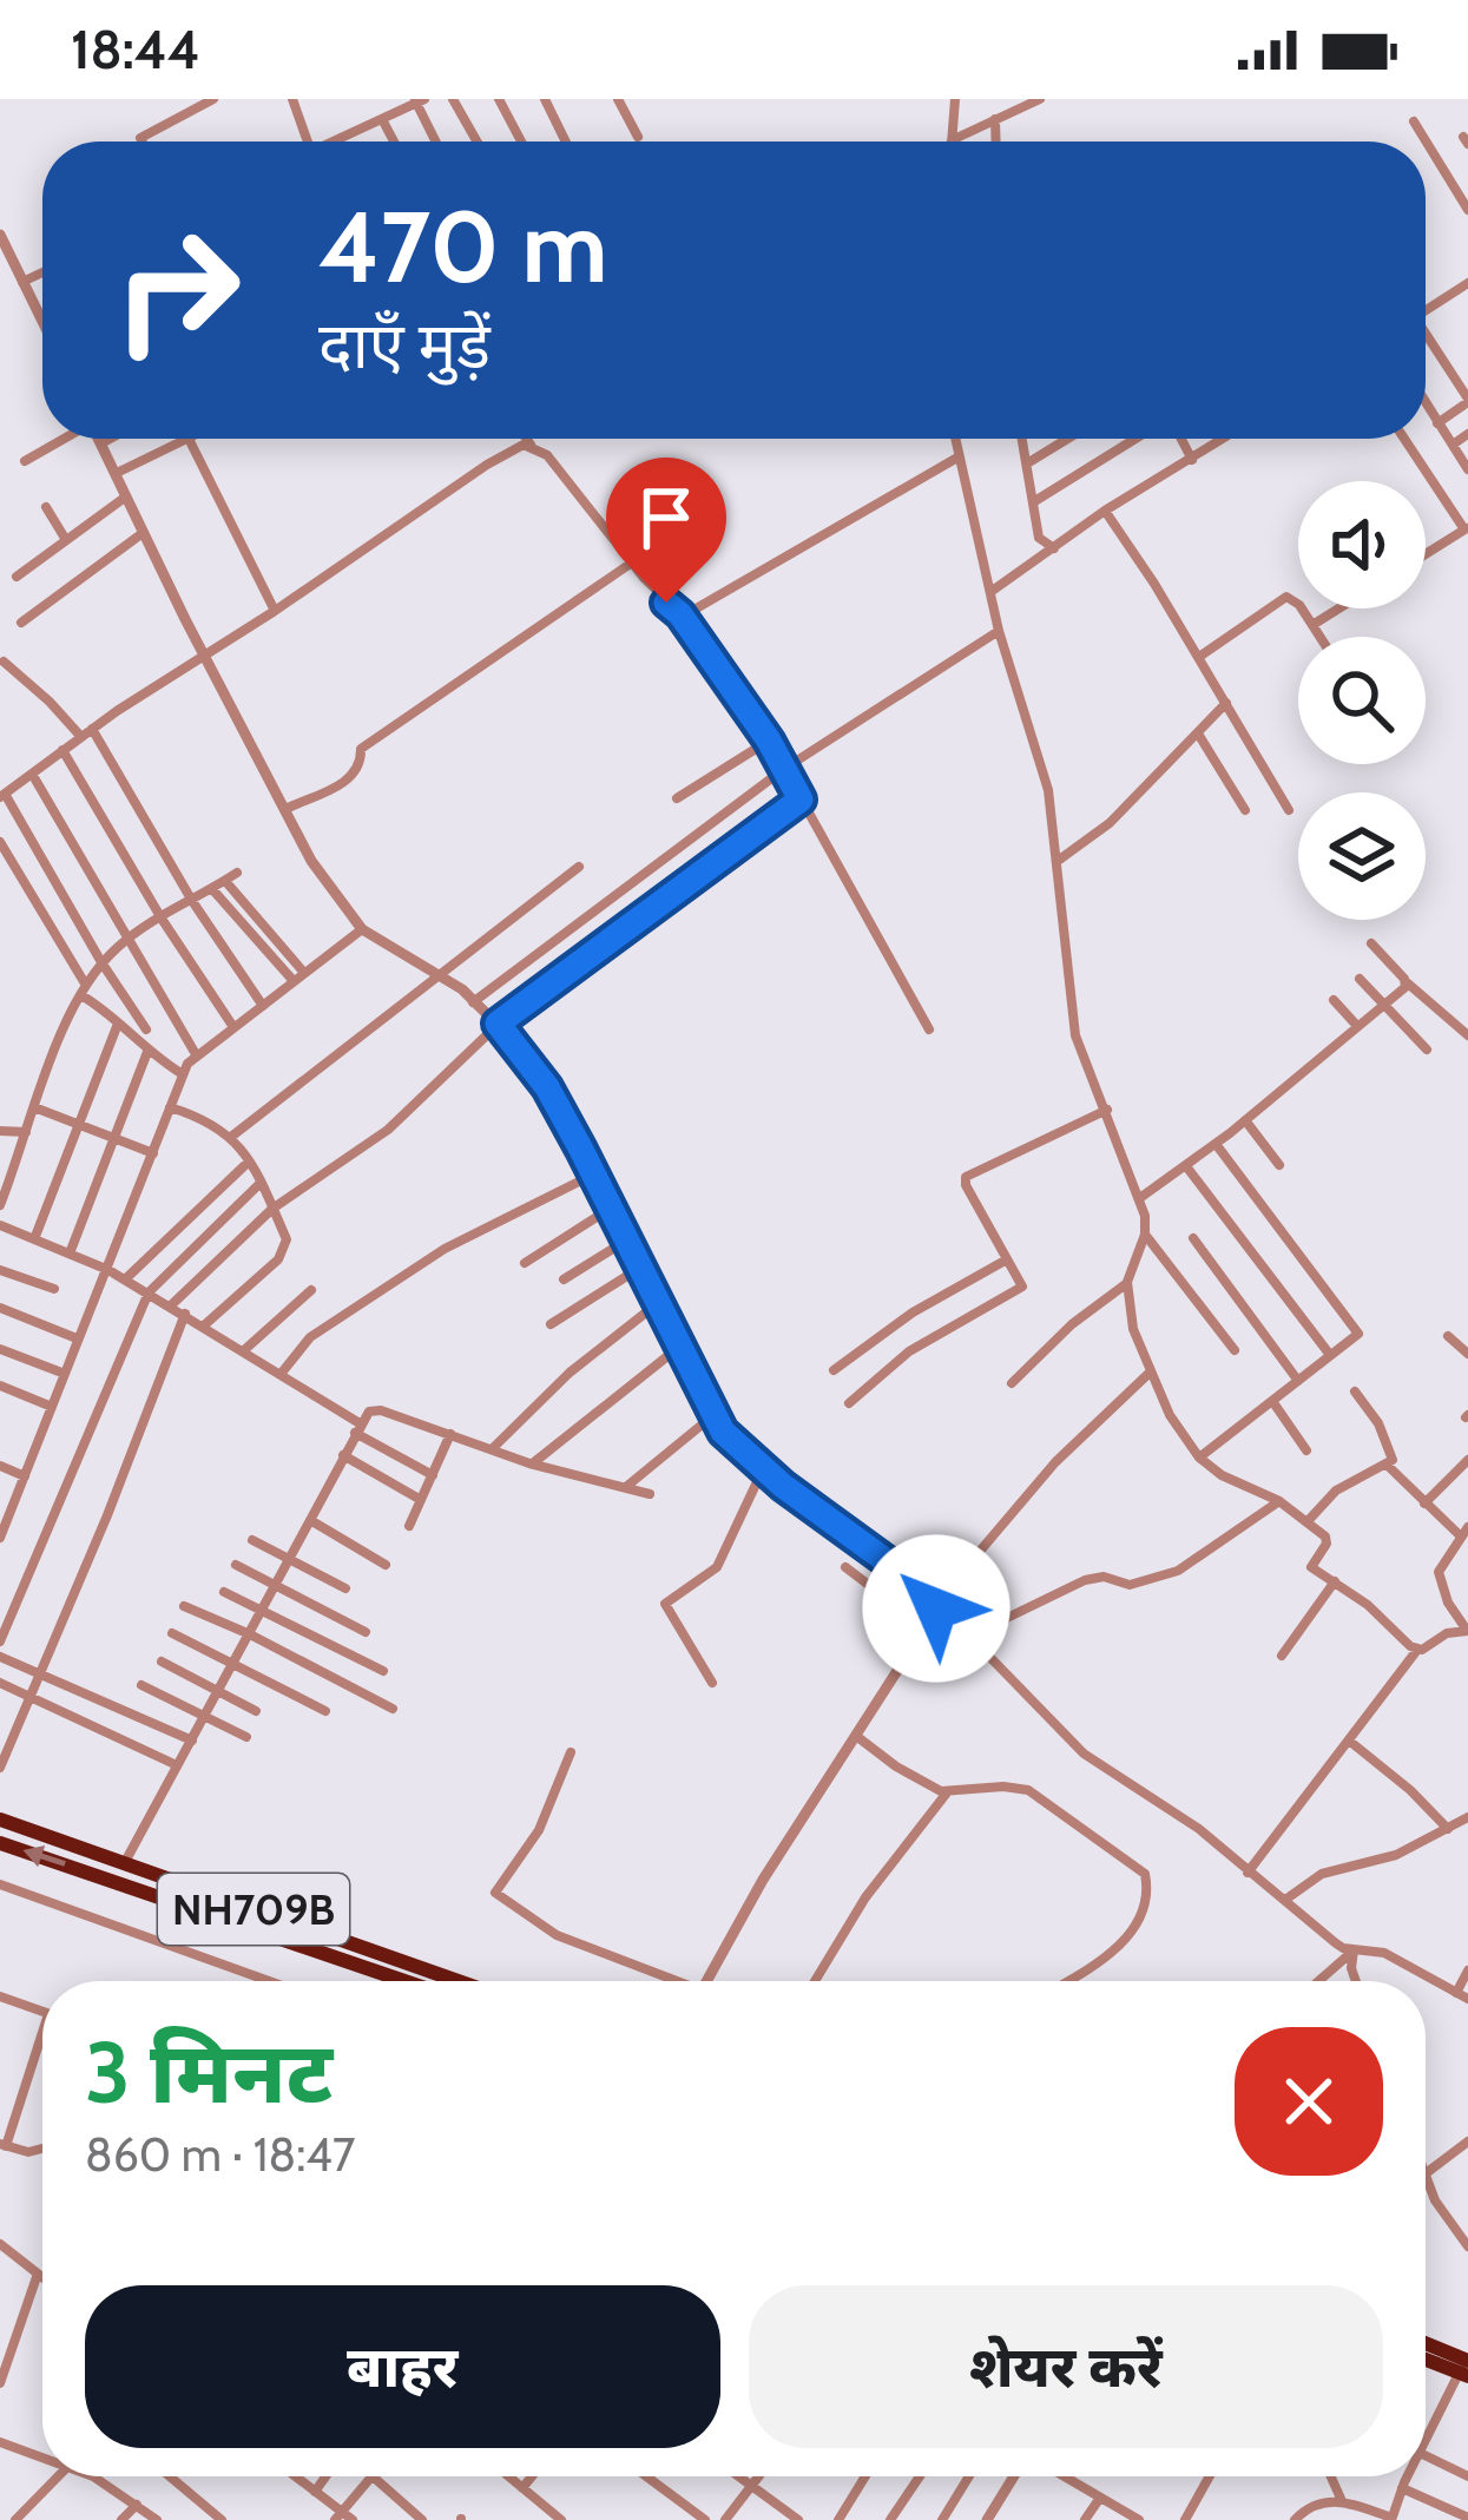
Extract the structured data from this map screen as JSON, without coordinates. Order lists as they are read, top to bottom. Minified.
{"streets":{"highway":["NH709B"]},"page":{"status":"18:44","turn":["470 m","दाएँ मुड़ें"],"heading":["3 मिनट","860 m · 18:47"],"buttons":["बाहर","शेयर करें"]}}
